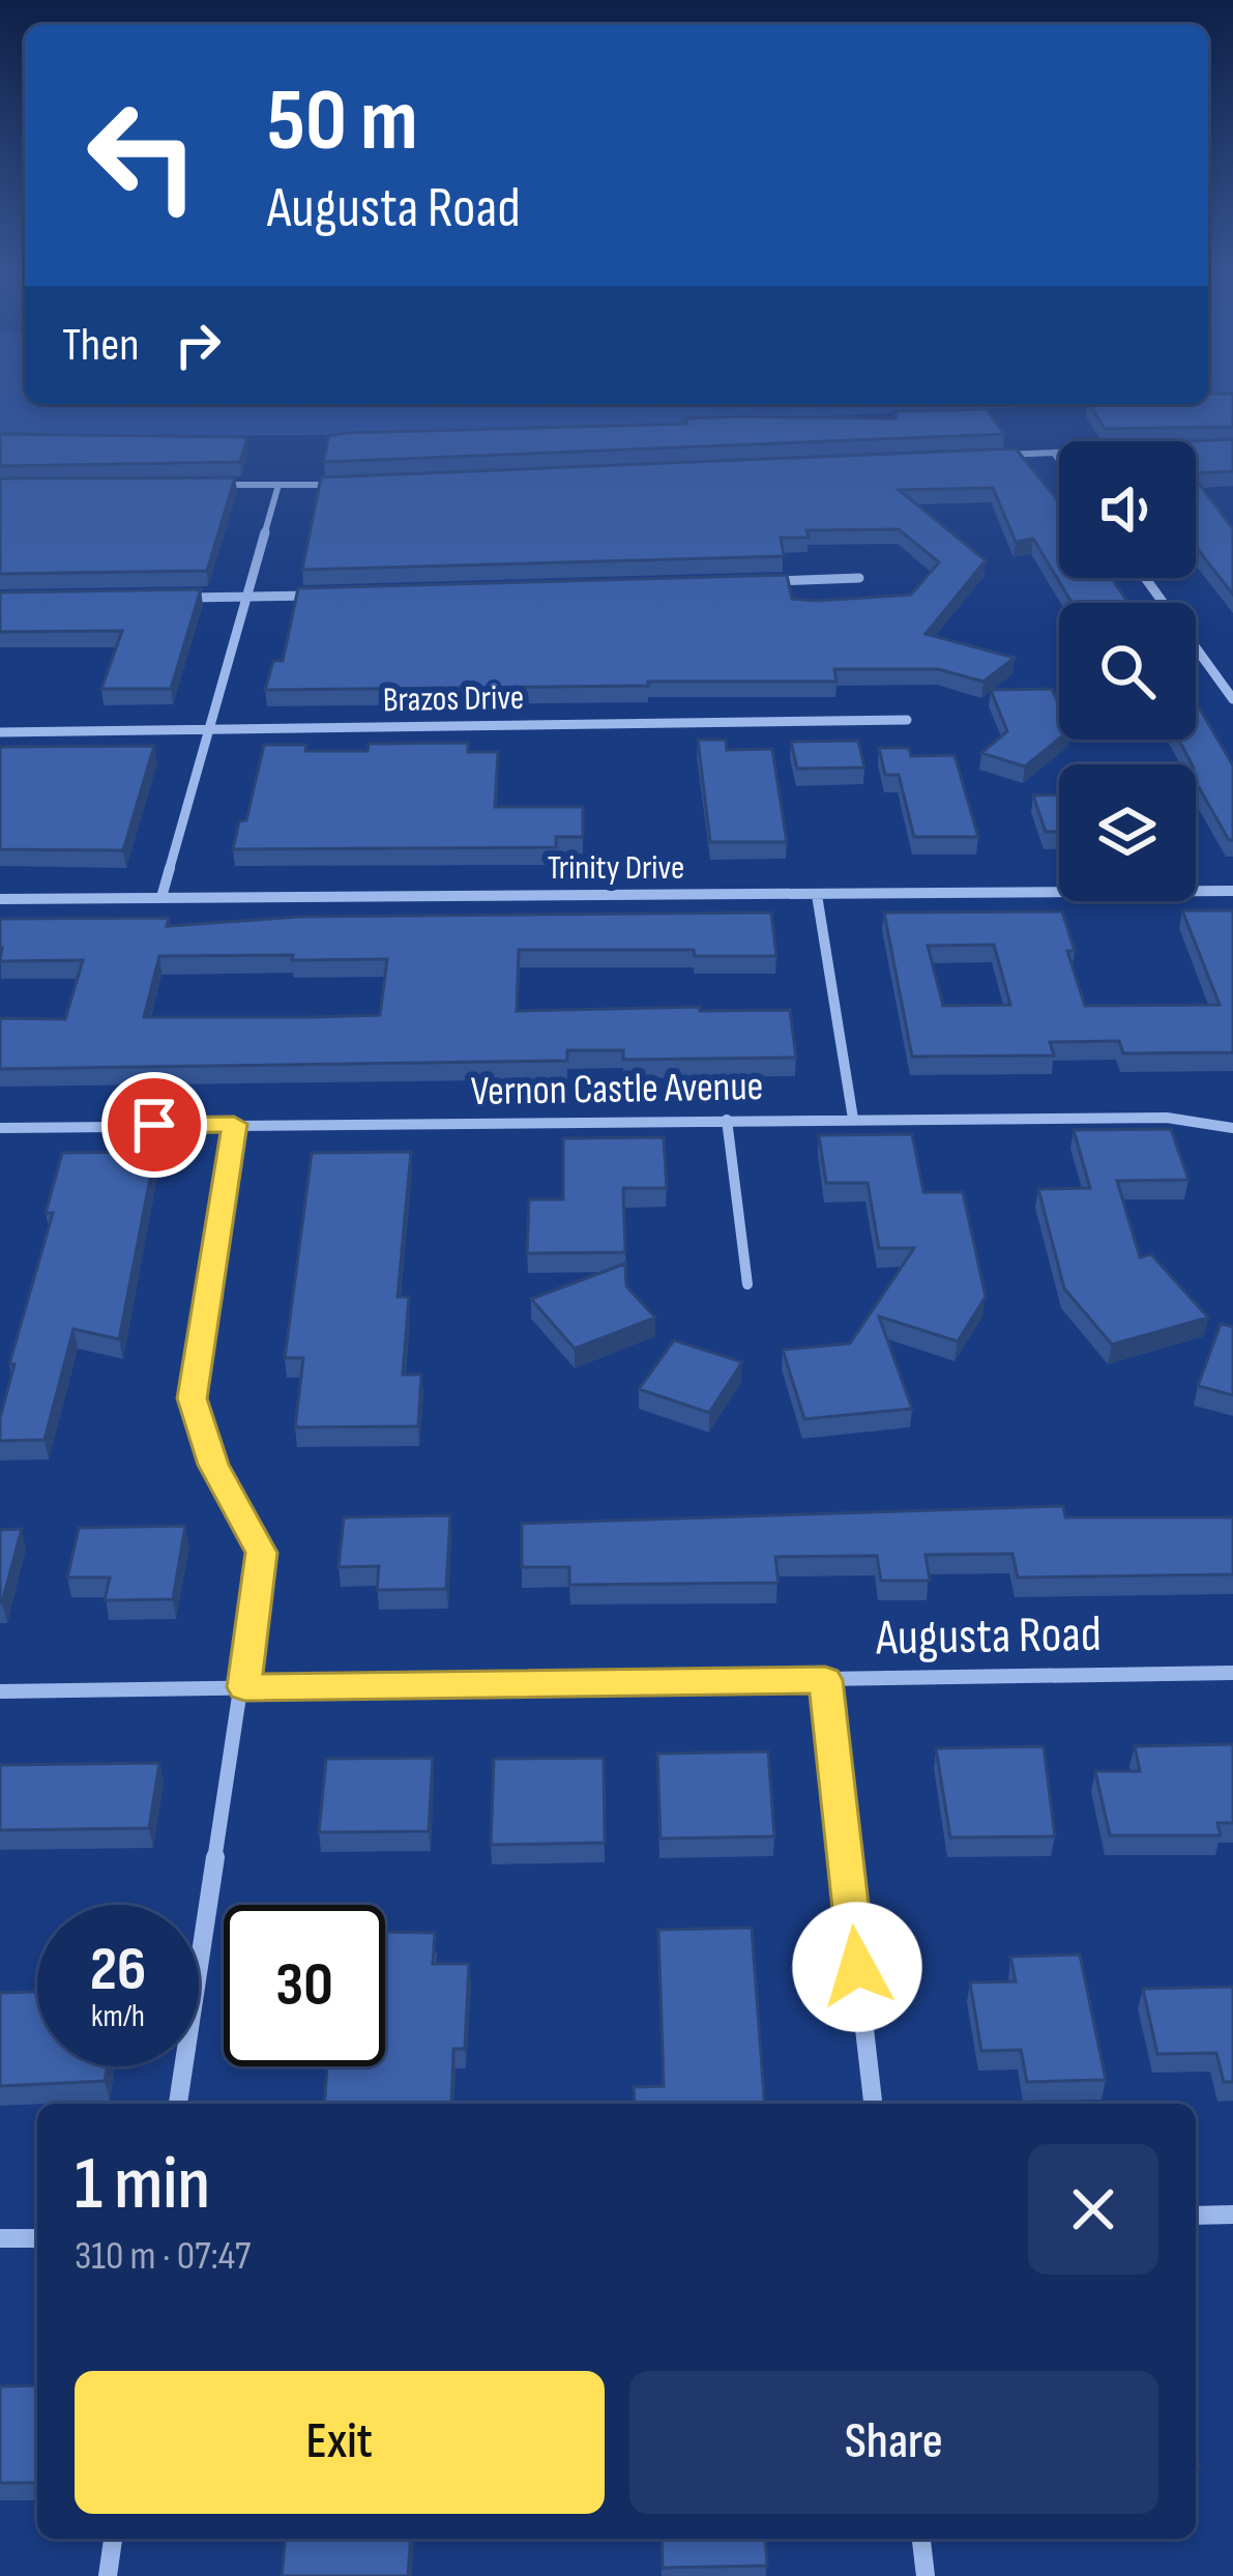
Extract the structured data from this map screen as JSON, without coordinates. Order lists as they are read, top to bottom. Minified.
{"streets":{"street":["Brazos Drive","Trinity Drive","Vernon Castle Avenue","Augusta Road"]},"page":{"turn":["50 m","Augusta Road"],"then":"Then","speed":"26 km/h","limit":"30","heading":["1 min","310 m · 07:47"],"buttons":["Exit","Share"]}}
